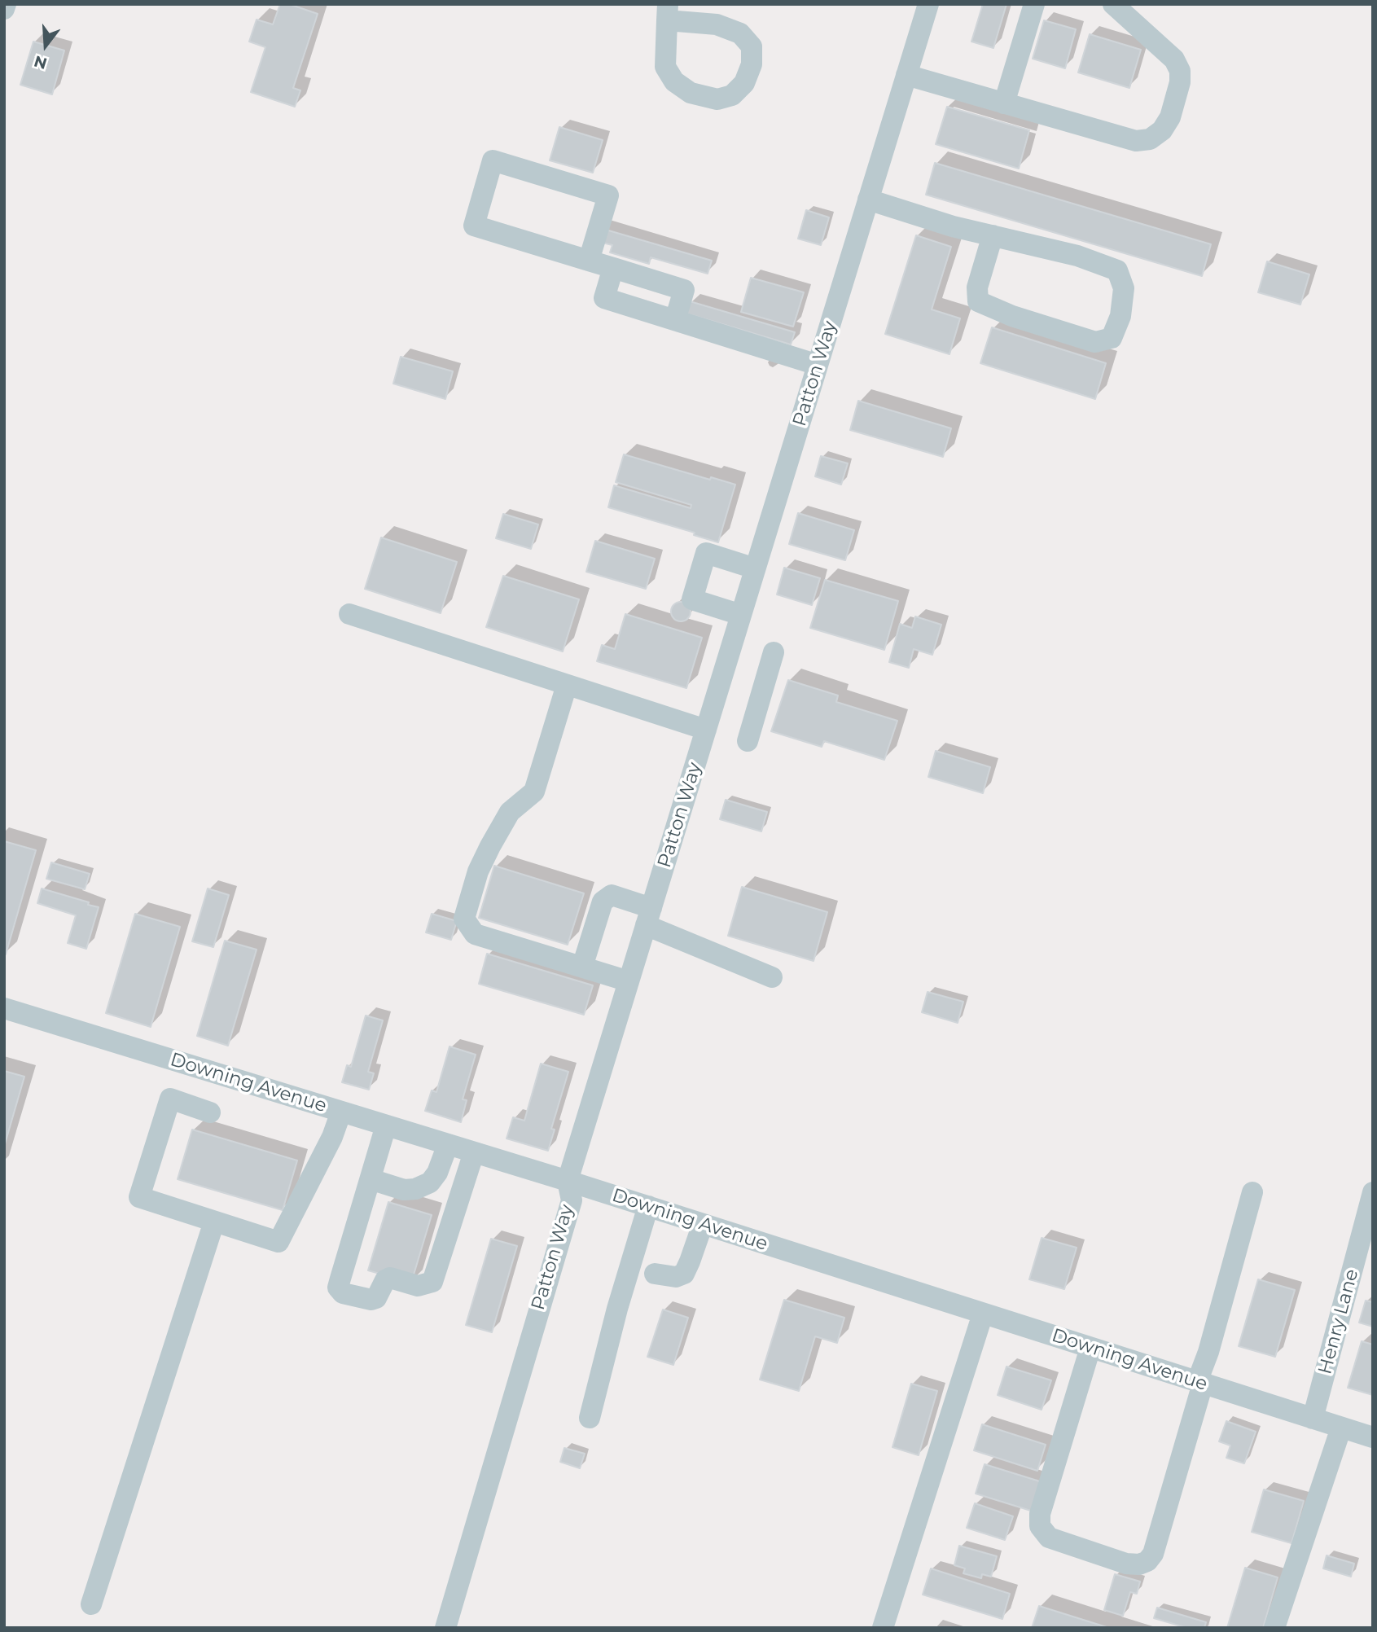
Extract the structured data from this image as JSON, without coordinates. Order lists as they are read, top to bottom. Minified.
{"streets":{"street":["Patton Way","Downing Avenue","Henry Lane"]},"crossings":[["Patton Way","Downing Avenue"],["Downing Avenue","Henry Lane"]],"north":"bottom"}
